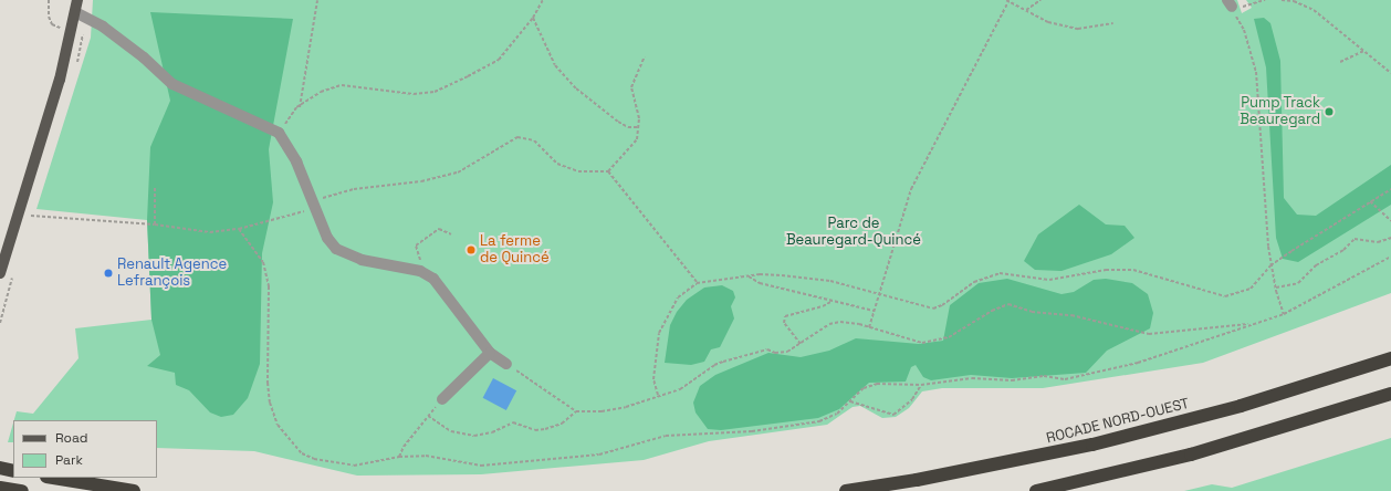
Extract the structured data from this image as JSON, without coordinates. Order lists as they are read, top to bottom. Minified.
{"streets":{"highway":["ROCADE NORD-OUEST"]},"parks":["Parc de Beauregard-Quincé"],"places":["Pump Track Beauregard","La ferme de Quincé","Renault Agence Lefrançois"],"legend":["Road","Park"]}
